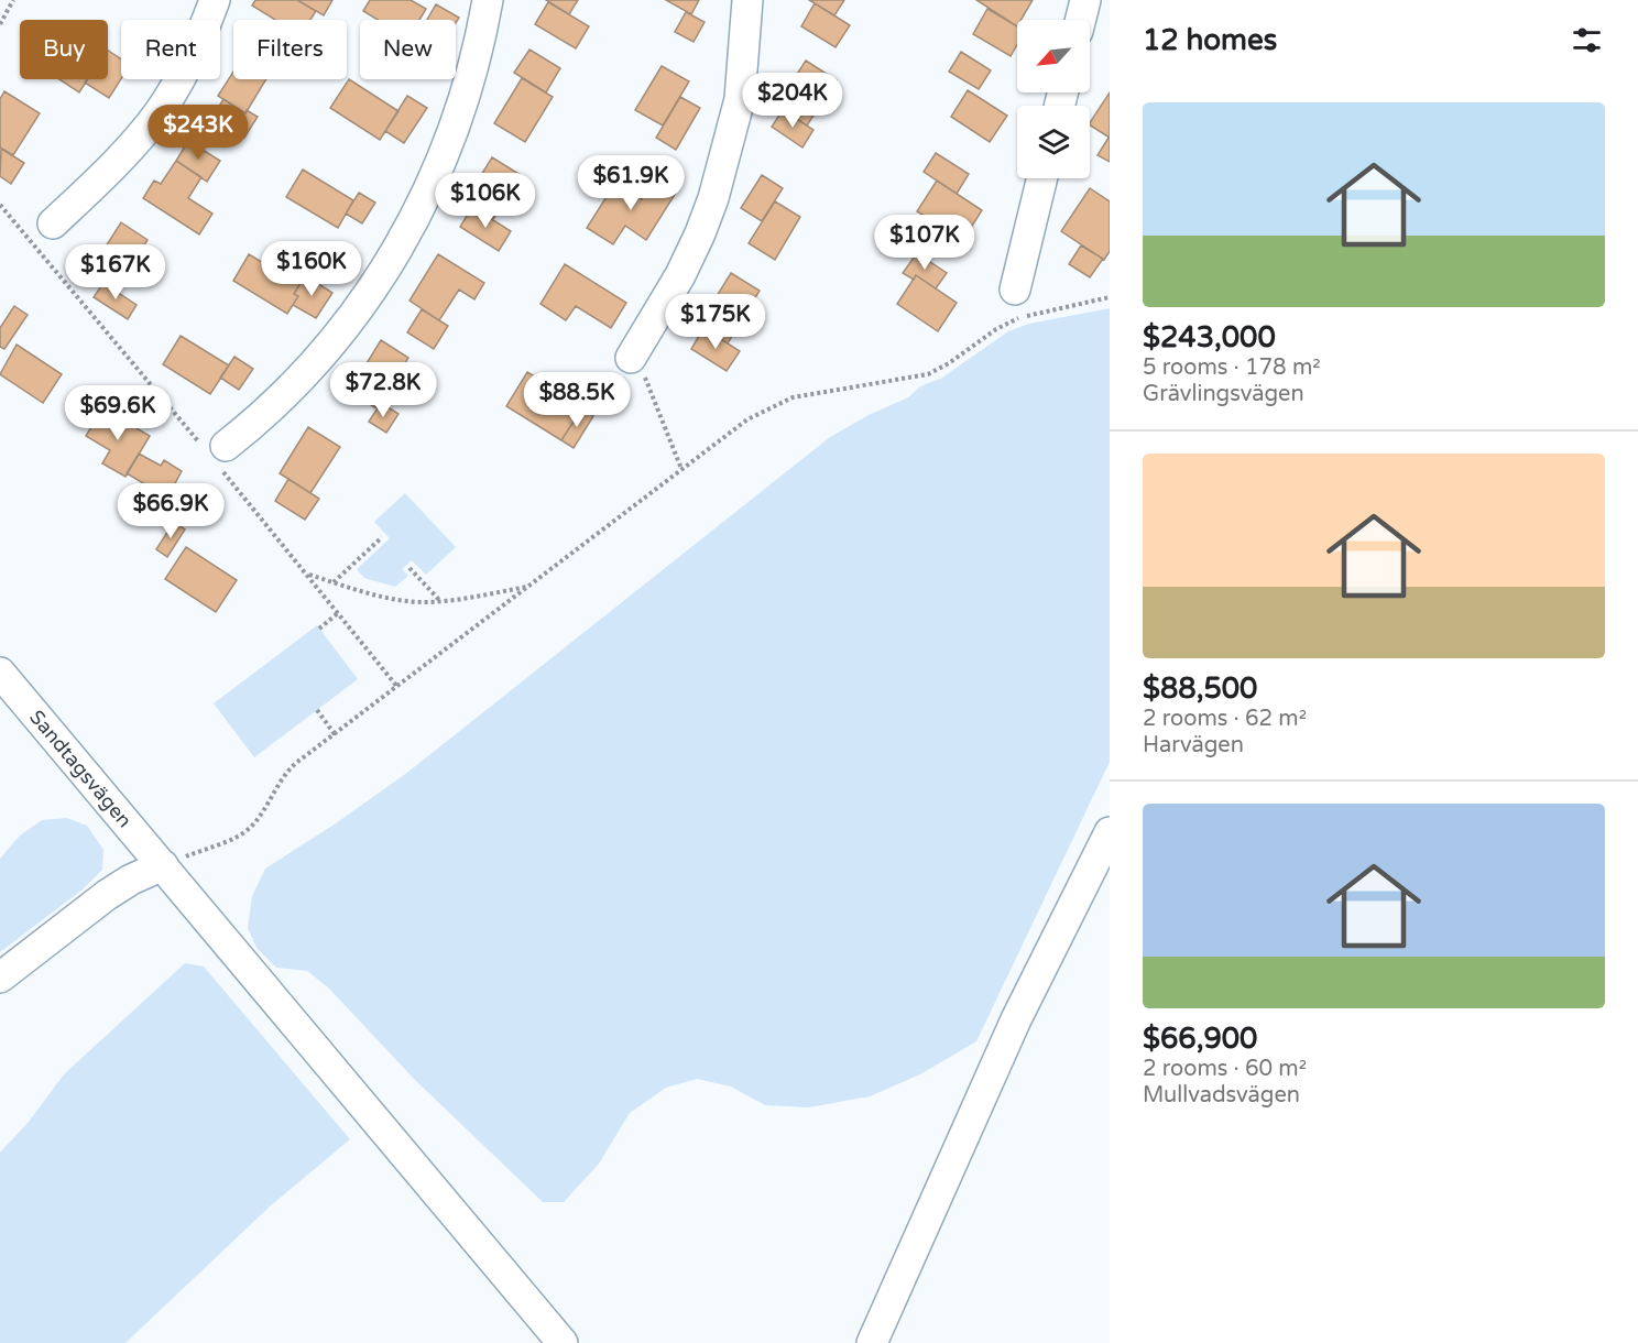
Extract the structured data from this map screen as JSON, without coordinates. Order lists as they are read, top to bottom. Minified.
{"streets":{"street":["Sandtagsvägen"]},"north":"bottom left","page":{"heading":"12 homes","chip":["Buy","Rent","Filters","New"],"price":["$204K","$243K","$61.9K","$106K","$107K","$160K","$167K","$175K","$72.8K","$88.5K","$69.6K","$66.9K"],"list":[{"name":"$243,000","note":"5 rooms · 178 m² · Grävlingsvägen"},{"name":"$88,500","note":"2 rooms · 62 m² · Harvägen"},{"name":"$66,900","note":"2 rooms · 60 m² · Mullvadsvägen"}]}}
